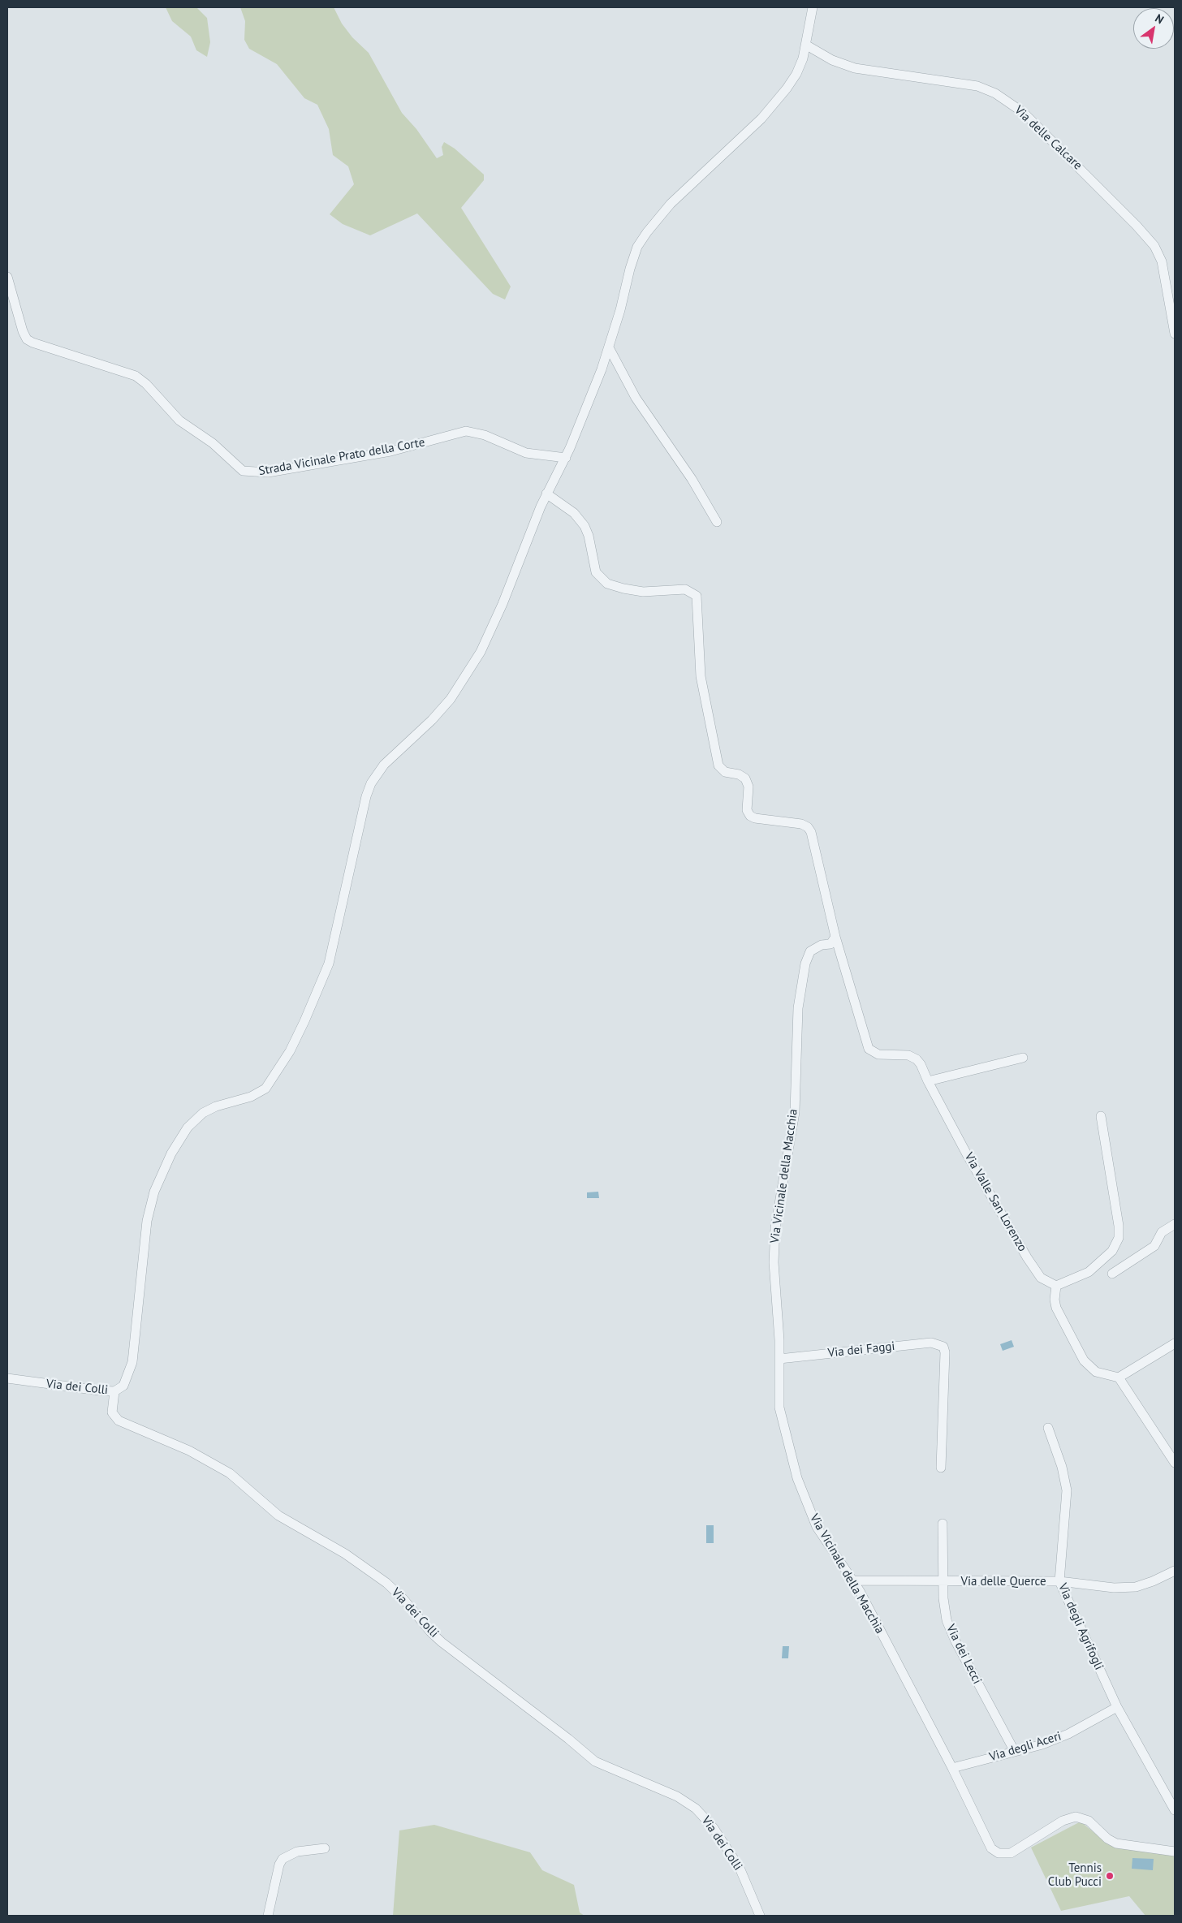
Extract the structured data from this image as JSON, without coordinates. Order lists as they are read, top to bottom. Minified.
{"streets":{"street":["Via delle Calcare","Strada Vicinale Prato della Corte","Via Vicinale della Macchia","Via Valle San Lorenzo","Via dei Faggi","Via dei Colli","Via delle Querce","Via degli Agrifogli","Via dei Lecci","Via degli Aceri"]},"crossings":[["Via Vicinale della Macchia","Via Valle San Lorenzo"],["Via Vicinale della Macchia","Via dei Faggi"],["Via Vicinale della Macchia","Via delle Querce"],["Via Vicinale della Macchia","Via degli Aceri"],["Via delle Querce","Via degli Agrifogli"],["Via delle Querce","Via dei Lecci"],["Via degli Agrifogli","Via degli Aceri"],["Via dei Lecci","Via degli Aceri"]],"places":["Tennis Club Pucci"],"north":"top right"}
